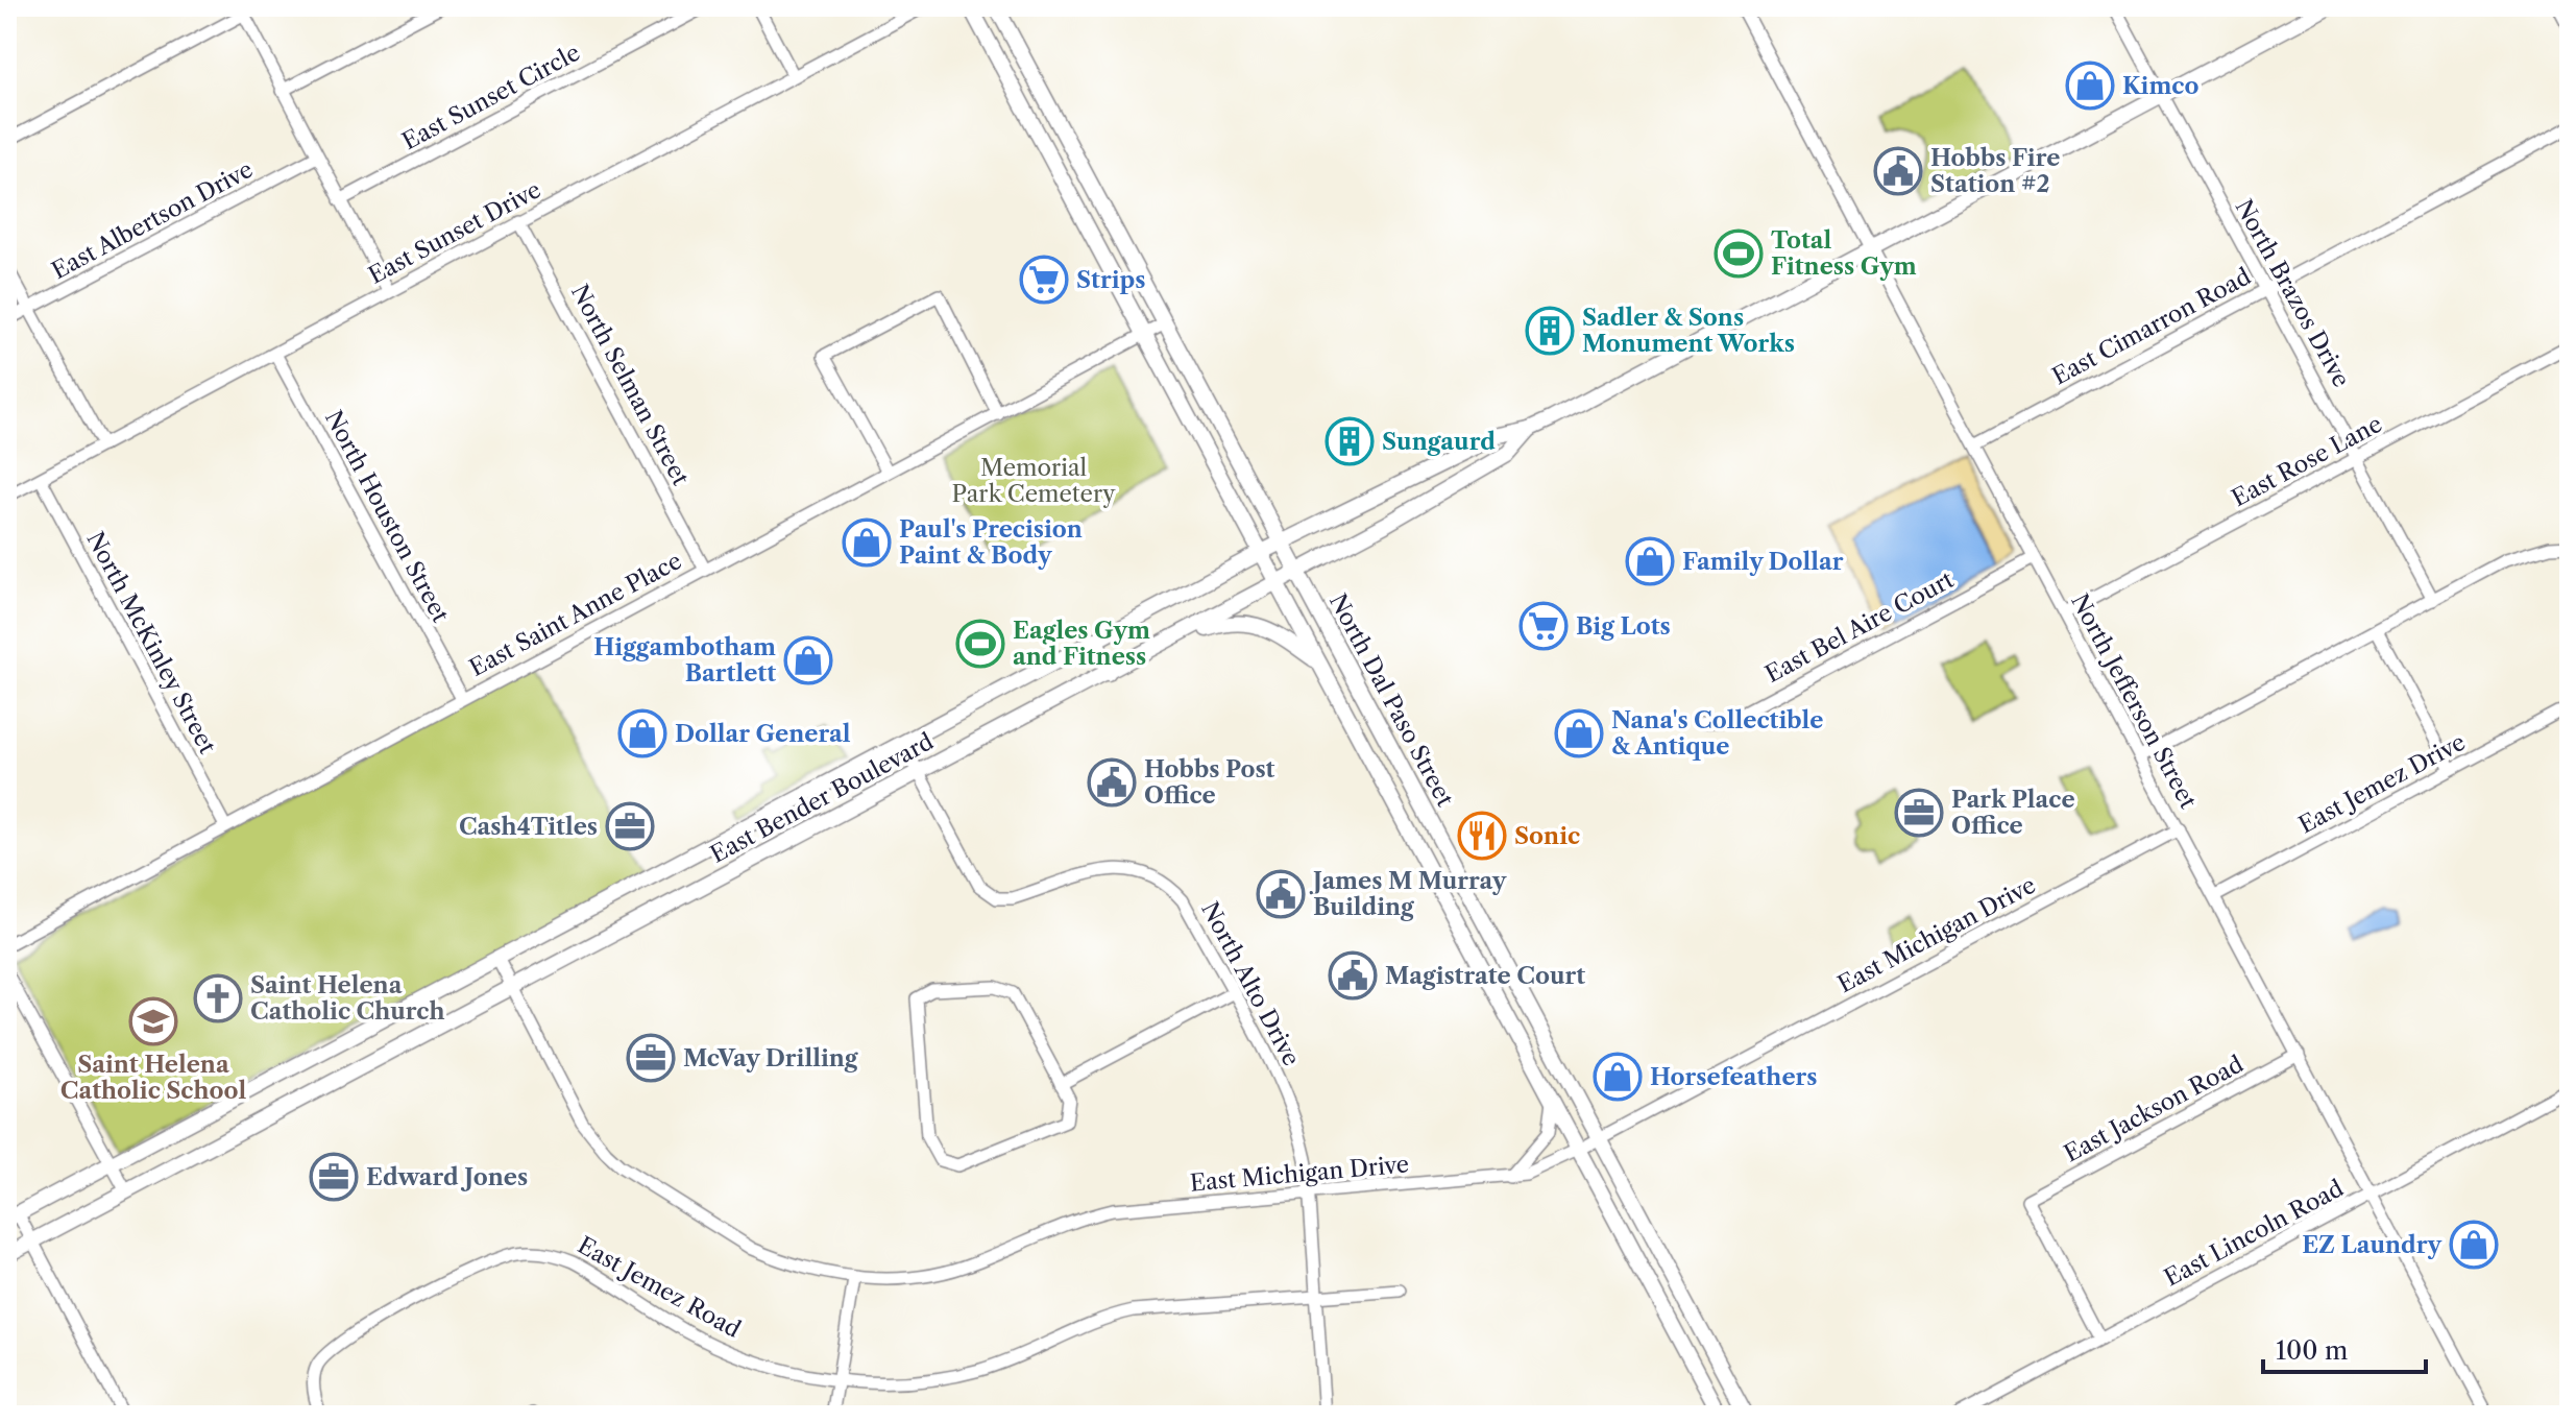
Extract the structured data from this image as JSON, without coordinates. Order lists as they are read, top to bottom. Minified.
{"streets":{"main road":["North Dal Paso Street","East Bender Boulevard"],"street":["East Sunset Circle","East Albertson Drive","East Sunset Drive","North Brazos Drive","East Cimarron Road","North Selman Street","East Rose Lane","North Houston Street","East Saint Anne Place","East Bel Aire Court","North McKinley Street","North Jefferson Street","East Jemez Drive","East Michigan Drive","North Alto Drive","East Jackson Road","East Lincoln Road","East Jemez Road"]},"crossings":[["East Sunset Drive","North Selman Street"],["East Sunset Drive","North Houston Street"],["East Sunset Drive","North McKinley Street"],["North Brazos Drive","East Cimarron Road"],["North Brazos Drive","East Rose Lane"],["North Brazos Drive","East Bender Boulevard"],["East Cimarron Road","North Jefferson Street"],["North Selman Street","East Saint Anne Place"],["East Rose Lane","North Jefferson Street"],["North Houston Street","East Saint Anne Place"],["East Saint Anne Place","North McKinley Street"],["East Saint Anne Place","North Dal Paso Street"],["East Bel Aire Court","North Jefferson Street"],["North Dal Paso Street","East Bender Boulevard"],["North Dal Paso Street","East Michigan Drive"],["North Jefferson Street","East Jemez Drive"],["North Jefferson Street","East Bender Boulevard"],["North Jefferson Street","East Michigan Drive"],["North Jefferson Street","East Jackson Road"],["North Jefferson Street","East Lincoln Road"],["East Bender Boulevard","East Michigan Drive"],["East Bender Boulevard","North Alto Drive"],["East Michigan Drive","North Alto Drive"],["North Alto Drive","East Jemez Road"],["East Jackson Road","East Lincoln Road"]],"parks":["Memorial Park Cemetery"],"places":{"shop":["Kimco","Paul's Precision Paint & Body","Family Dollar","Higgambotham Bartlett","Dollar General","Nana's Collectible & Antique","Horsefeathers","EZ Laundry"],"public building":["Hobbs Fire Station #2","Hobbs Post Office","James M Murray Building","Magistrate Court"],"sports":["Total Fitness Gym","Eagles Gym and Fitness"],"supermarket":["Strips","Big Lots"],"building":["Sadler & Sons Monument Works","Sungaurd"],"office":["Park Place Office","Cash4Titles","McVay Drilling","Edward Jones"],"restaurant":["Sonic"],"church":["Saint Helena Catholic Church"],"school or university":["Saint Helena Catholic School"]},"scale_bar":"100 m"}
